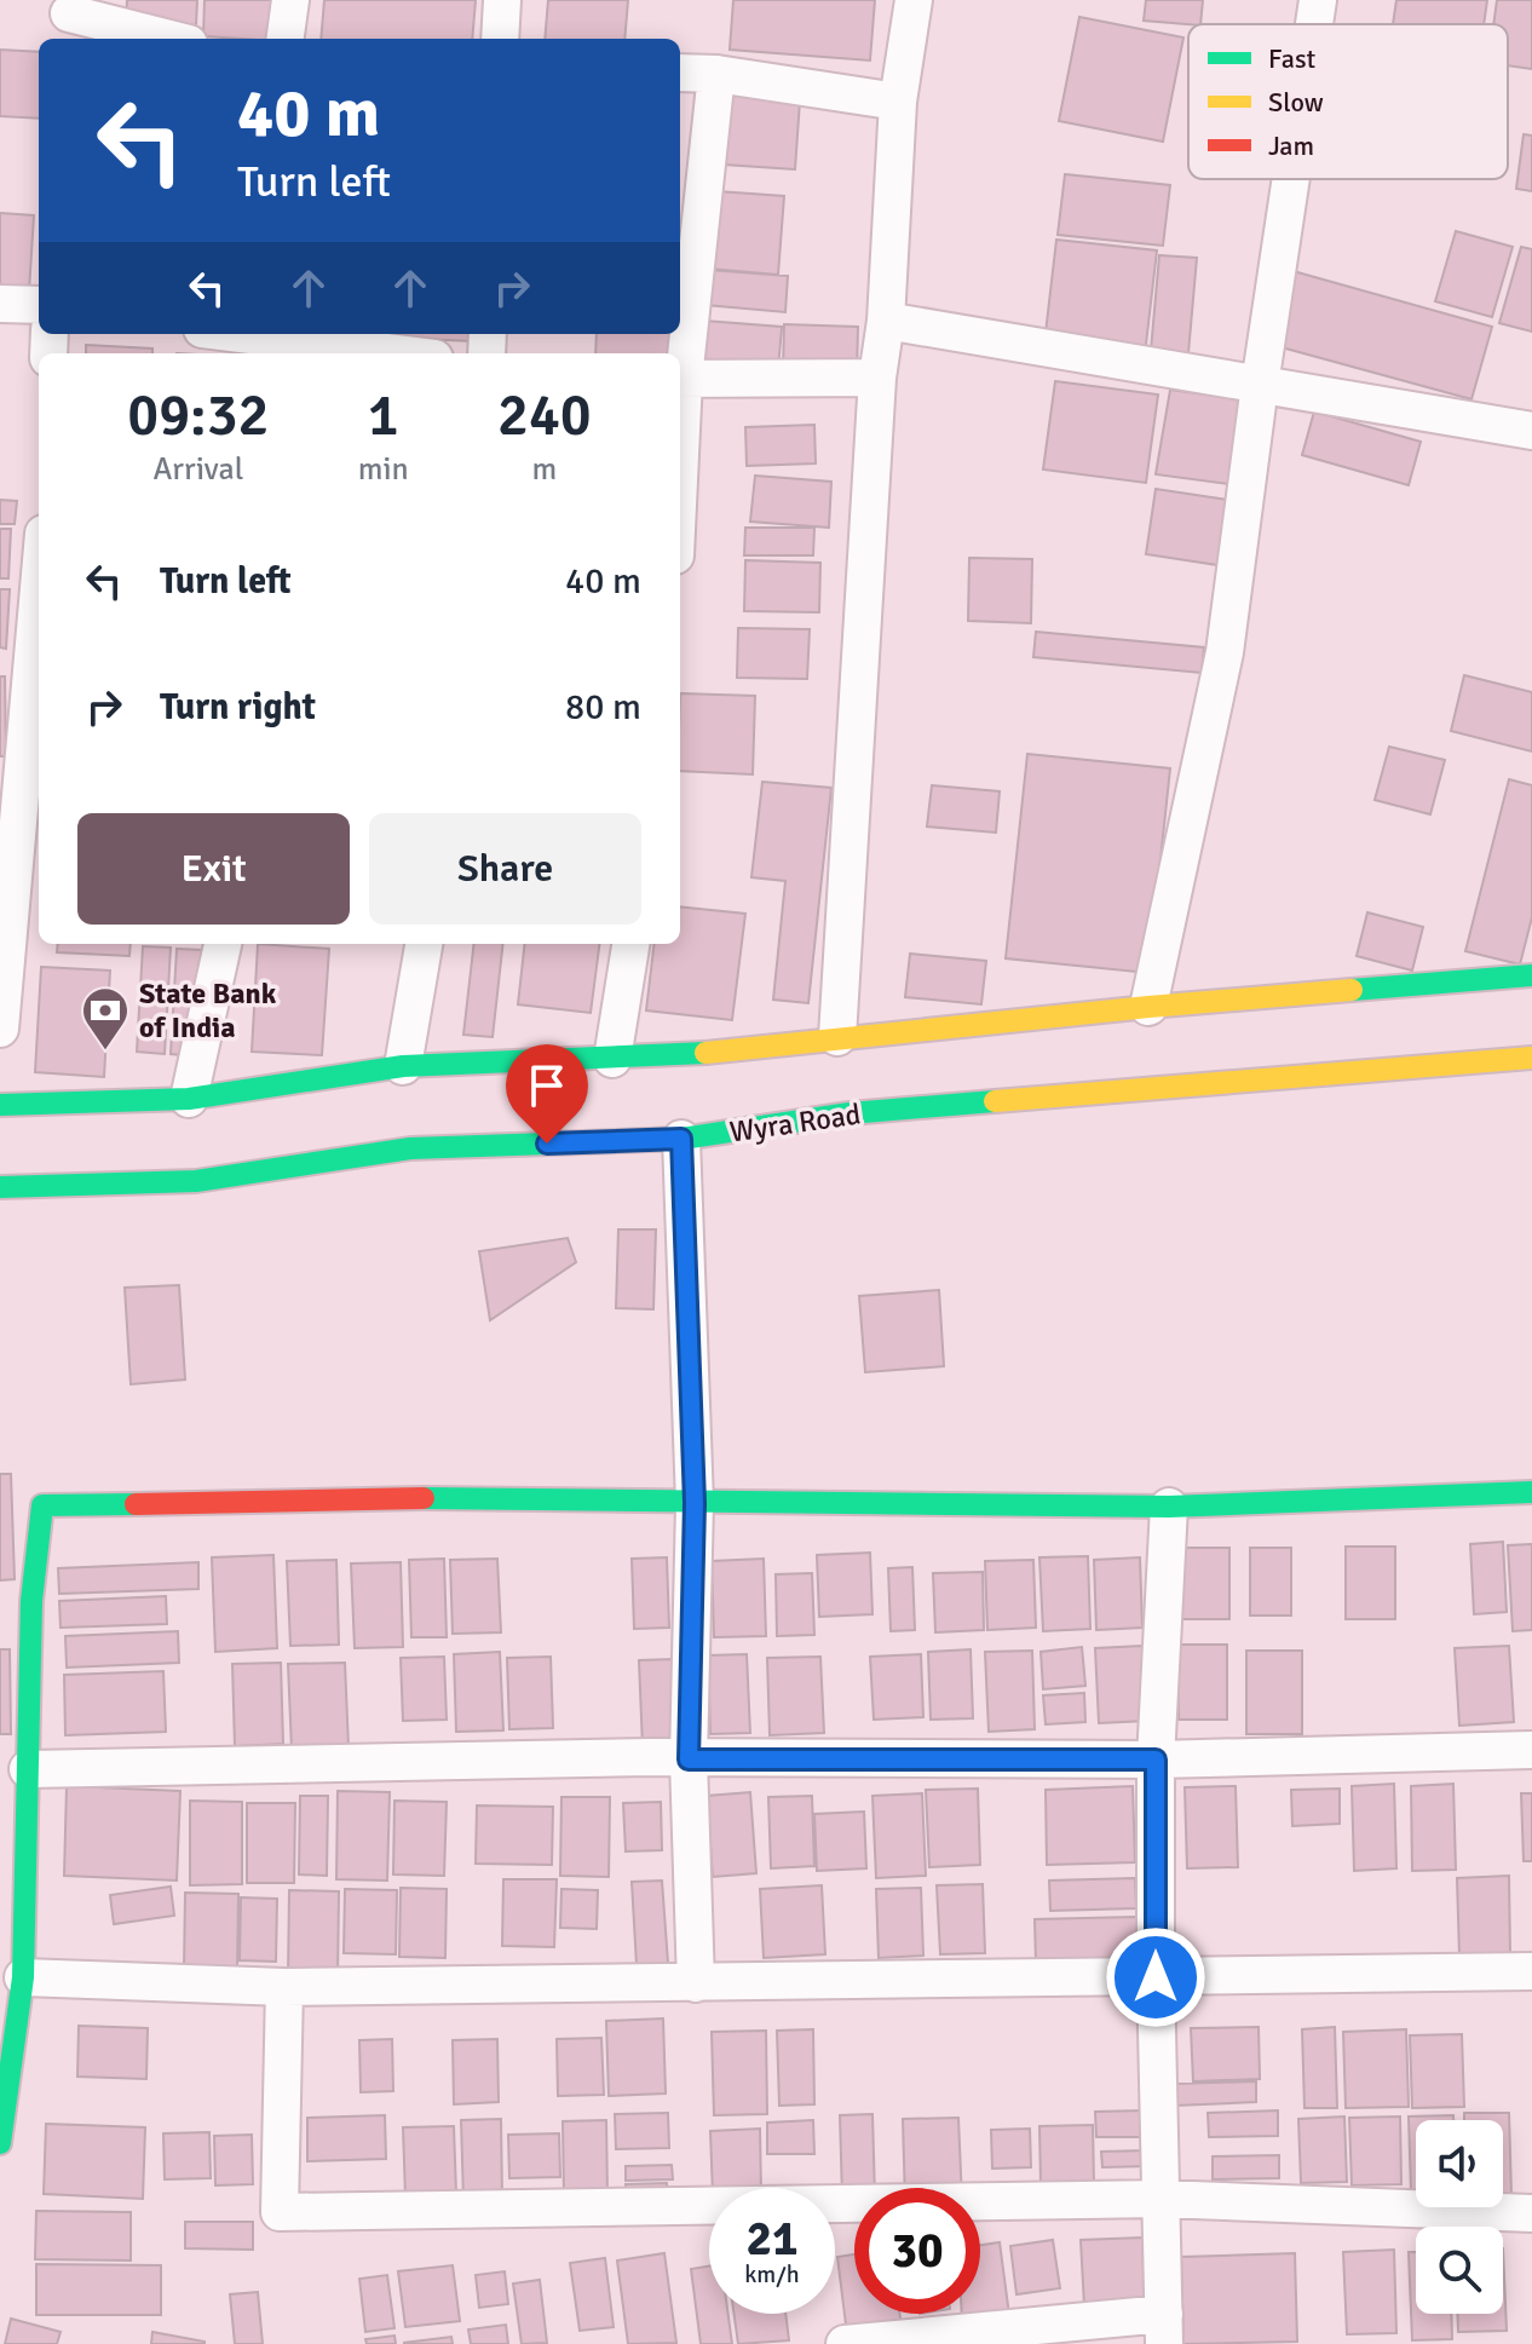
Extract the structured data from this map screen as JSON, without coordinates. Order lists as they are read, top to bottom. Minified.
{"streets":{"main road":["Wyra Road"]},"places":{"bank":["State Bank of India"]},"legend":["Fast","Slow","Jam"],"page":{"turn":["40 m","Turn left"],"eta":["09:32","Arrival","1","min","240","m"],"list":[{"name":"Turn left","value":"40 m"},{"name":"Turn right","value":"80 m"}],"buttons":["Exit","Share"],"speed":"21 km/h","limit":"30"}}
